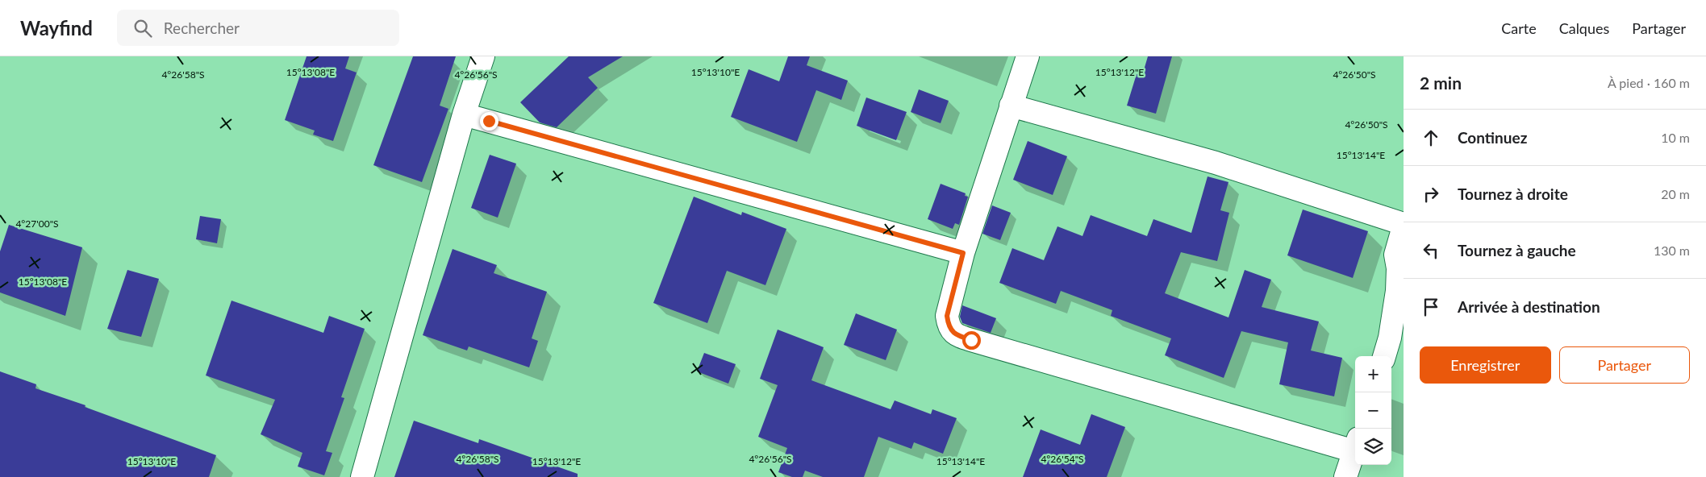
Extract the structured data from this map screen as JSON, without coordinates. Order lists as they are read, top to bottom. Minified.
{"page":{"header":"Wayfind","search":"Rechercher","nav":["Carte","Calques","Partager"],"heading":["2 min","À pied · 160 m"],"list":[["Continuez","10 m"],["Tournez à droite","20 m"],["Tournez à gauche","130 m"],"Arrivée à destination"],"buttons":["Enregistrer","Partager"],"map_buttons":["+","−"]},"coordinates":["15°13'08\"E","15°13'10\"E","15°13'12\"E","4°26'58\"S","4°26'56\"S","4°26'50\"S","15°13'14\"E","4°27'00\"S","4°26'54\"S"]}
